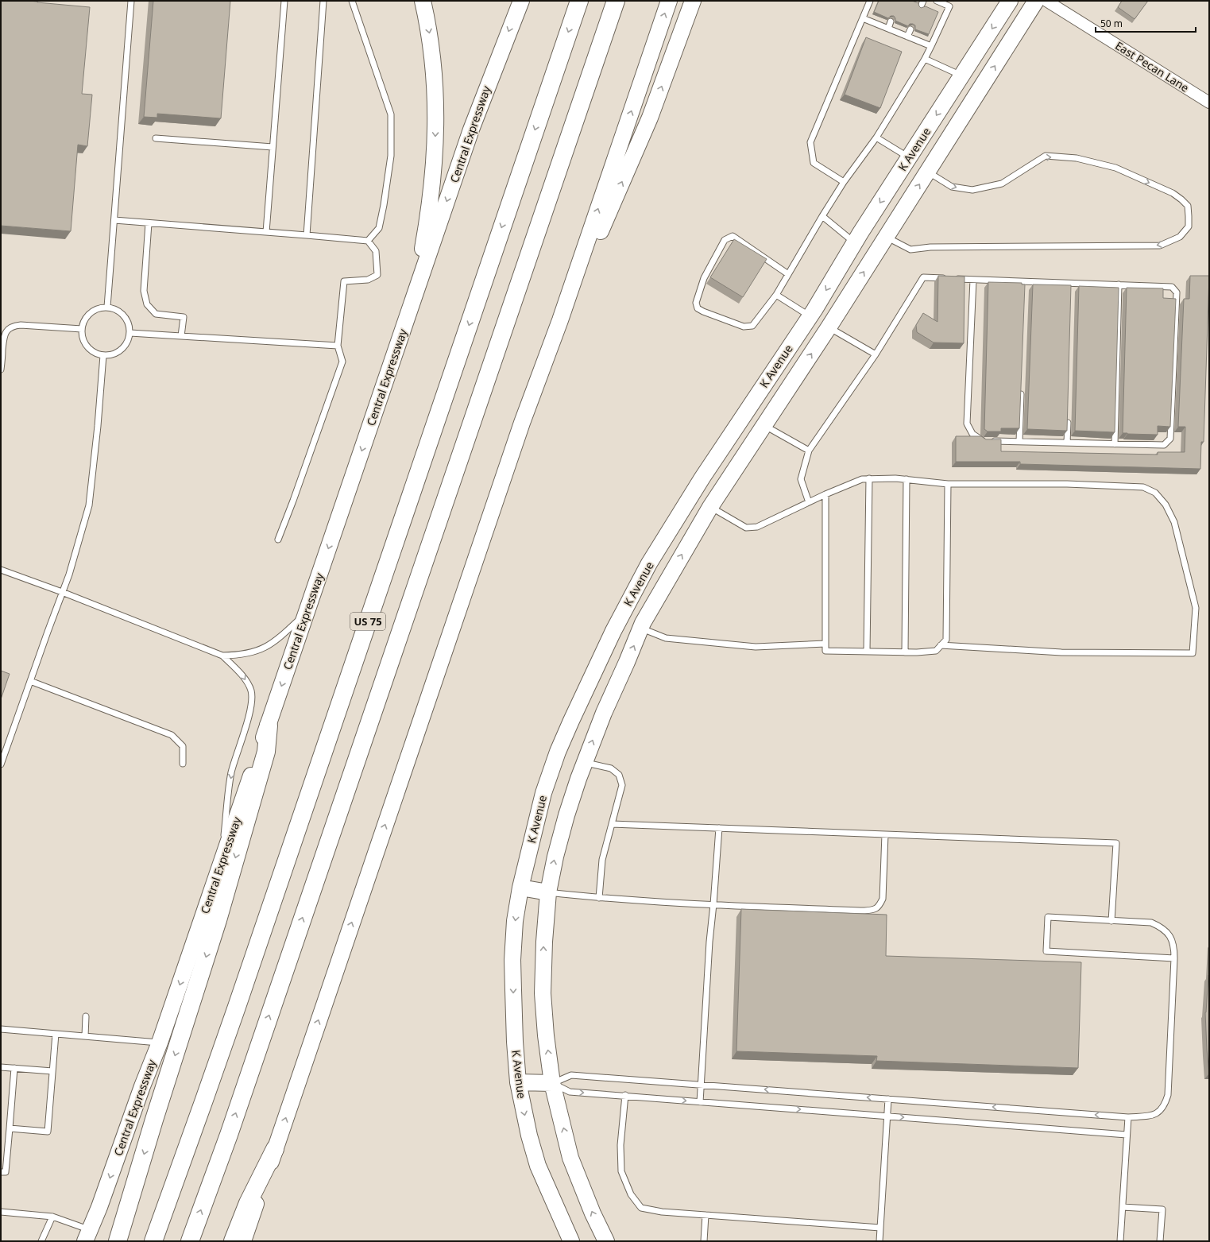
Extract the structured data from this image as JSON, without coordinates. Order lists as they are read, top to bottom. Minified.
{"streets":{"highway":["US 75"],"main road":["Central Expressway","K Avenue"],"street":["East Pecan Lane"]},"scale_bar":"50 m"}
